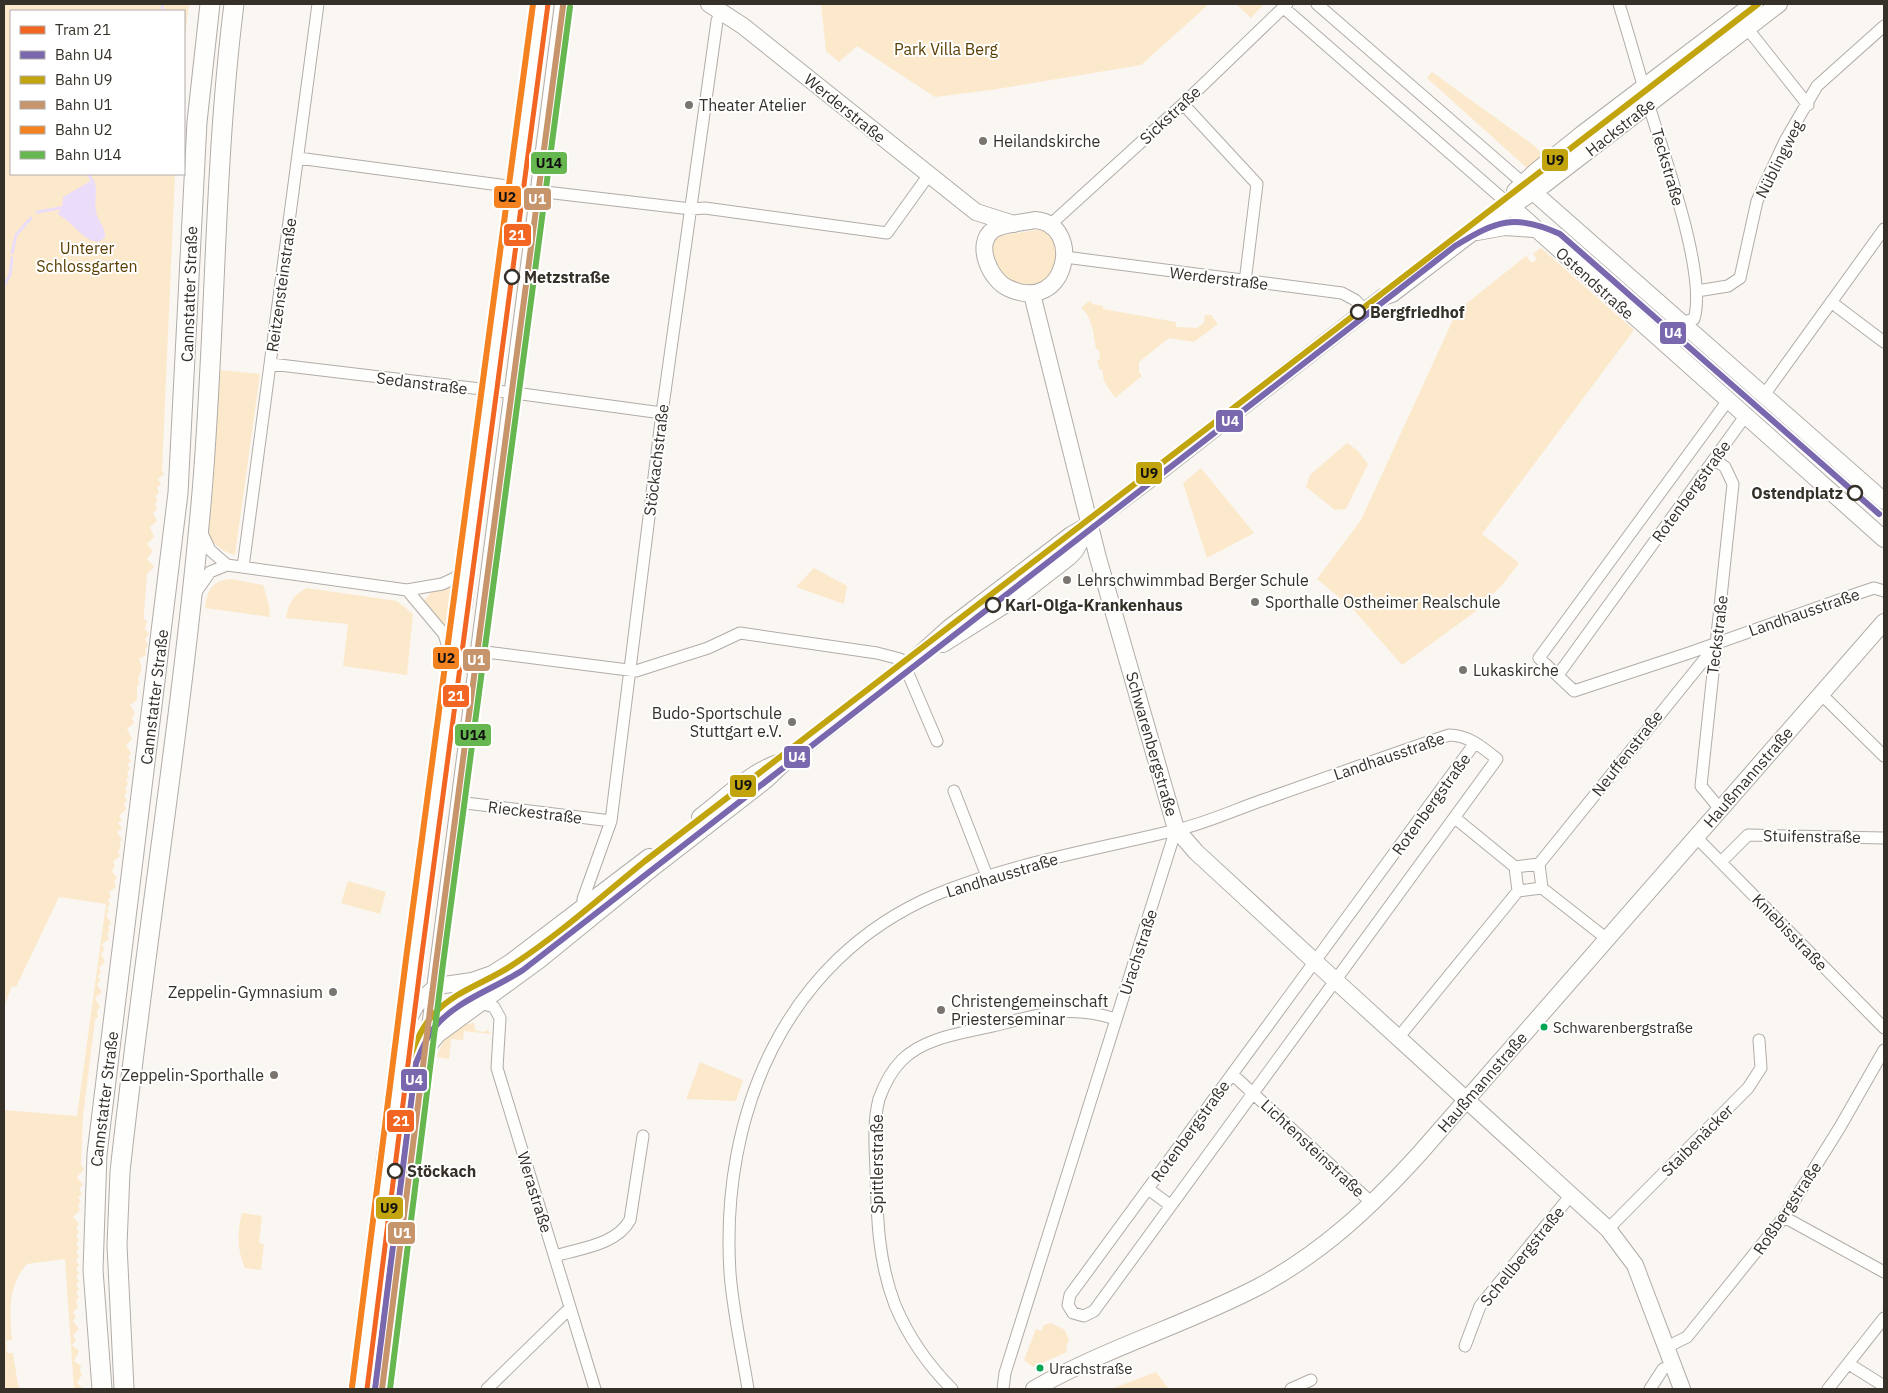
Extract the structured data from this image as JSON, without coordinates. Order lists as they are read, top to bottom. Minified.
{"streets":{"main road":["Cannstatter Straße"],"street":["Werderstraße","Sickstraße","Hackstraße","Nüblingweg","Teckstraße","Ostendstraße","Reitzensteinstraße","Sedanstraße","Stöckachstraße","Rotenbergstraße","Landhausstraße","Schwarenbergstraße","Neuffenstraße","Haußmannstraße","Rieckestraße","Stuifenstraße","Kniebisstraße","Urachstraße","Staibenäcker","Lichtensteinstraße","Spittlerstraße","Werastraße","Roßbergstraße","Schellbergstraße"]},"crossings":[["Werderstraße","Sickstraße"],["Werderstraße","Hackstraße"],["Werderstraße","Stöckachstraße"],["Werderstraße","Schwarenbergstraße"],["Sickstraße","Ostendstraße"],["Sickstraße","Schwarenbergstraße"],["Hackstraße","Teckstraße"],["Hackstraße","Ostendstraße"],["Hackstraße","Stöckachstraße"],["Hackstraße","Schwarenbergstraße"],["Nüblingweg","Teckstraße"],["Teckstraße","Ostendstraße"],["Teckstraße","Rotenbergstraße"],["Teckstraße","Landhausstraße"],["Teckstraße","Neuffenstraße"],["Teckstraße","Haußmannstraße"],["Ostendstraße","Rotenbergstraße"],["Reitzensteinstraße","Sedanstraße"],["Sedanstraße","Stöckachstraße"],["Stöckachstraße","Rieckestraße"],["Rotenbergstraße","Landhausstraße"],["Rotenbergstraße","Schwarenbergstraße"],["Rotenbergstraße","Lichtensteinstraße"],["Landhausstraße","Schwarenbergstraße"],["Landhausstraße","Neuffenstraße"],["Landhausstraße","Urachstraße"],["Schwarenbergstraße","Haußmannstraße"],["Schwarenbergstraße","Urachstraße"],["Schwarenbergstraße","Staibenäcker"],["Schwarenbergstraße","Roßbergstraße"],["Schwarenbergstraße","Schellbergstraße"],["Haußmannstraße","Kniebisstraße"],["Haußmannstraße","Lichtensteinstraße"],["Stuifenstraße","Kniebisstraße"],["Urachstraße","Spittlerstraße"]],"parks":["Park Villa Berg","Unterer Schlossgarten"],"places":["Theater Atelier","Heilandskirche","Metzstraße","Bergfriedhof","Ostendplatz","Lehrschwimmbad Berger Schule","Sporthalle Ostheimer Realschule","Karl-Olga-Krankenhaus","Lukaskirche","Budo-Sportschule Stuttgart e.V.","Zeppelin-Gymnasium","Christengemeinschaft Priesterseminar","Schwarenbergstraße","Zeppelin-Sporthalle","Stöckach","Urachstraße"],"lines":["tram line 21","rail line U9","rail line U2","rail line U1","rail line U14","rail line U4"],"legend":["Tram 21","Bahn U4","Bahn U9","Bahn U1","Bahn U2","Bahn U14"]}
